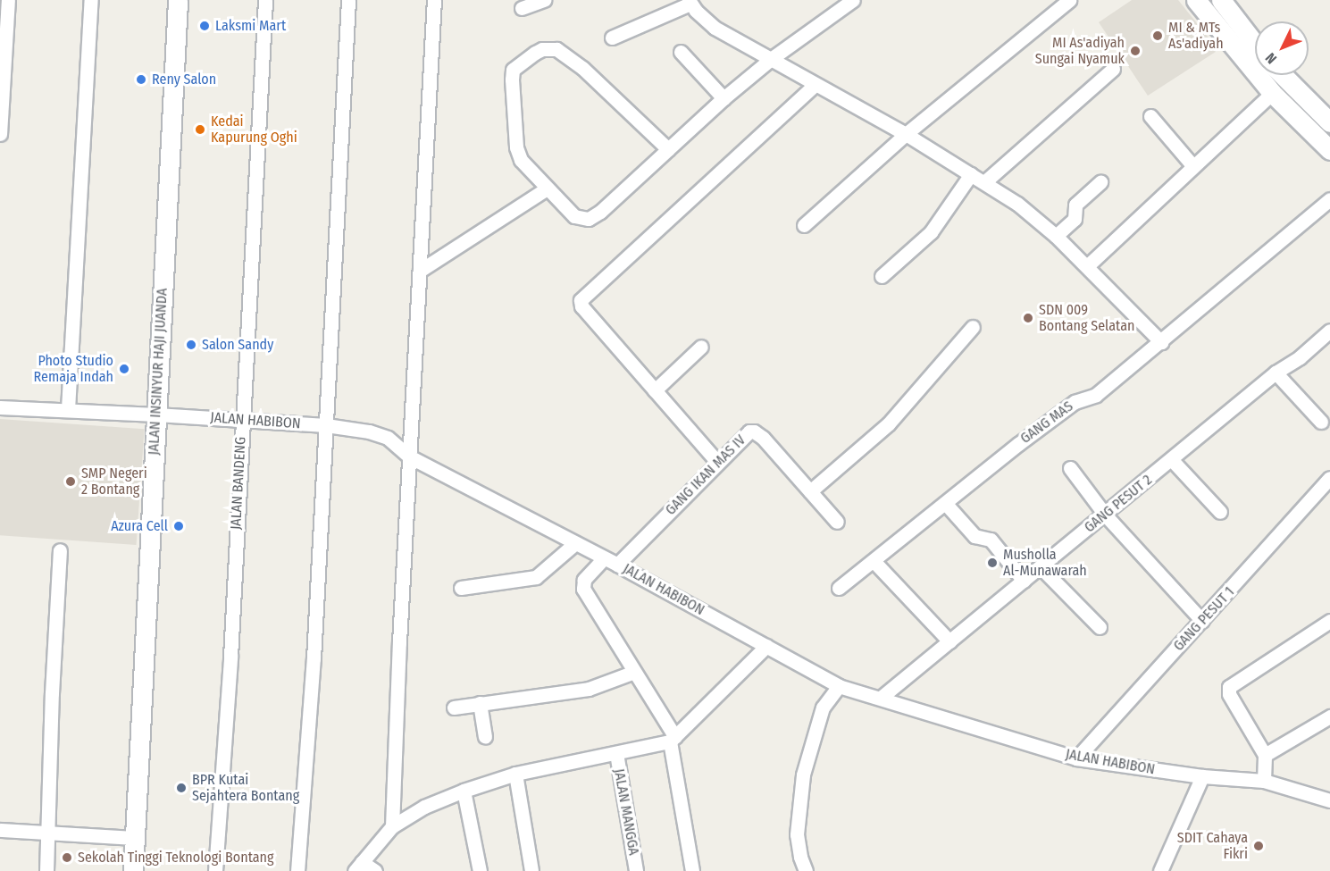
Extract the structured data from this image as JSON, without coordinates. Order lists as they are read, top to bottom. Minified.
{"streets":{"street":["JALAN INSINYUR HAJI JUANDA","JALAN HABIBON","GANG MAS","GANG IKAN MAS IV","JALAN BANDENG","GANG PESUT 2","GANG PESUT 1","JALAN MANGGA"]},"crossings":[["JALAN INSINYUR HAJI JUANDA","JALAN HABIBON"],["JALAN HABIBON","GANG IKAN MAS IV"],["JALAN HABIBON","JALAN BANDENG"],["JALAN HABIBON","GANG PESUT 2"],["JALAN HABIBON","GANG PESUT 1"]],"places":["Laksmi Mart","MI & MTs As'adiyah","MI As'adiyah Sungai Nyamuk","Reny Salon","Kedai Kapurung Oghi","SDN 009 Bontang Selatan","Salon Sandy","Photo Studio Remaja Indah","SMP Negeri 2 Bontang","Azura Cell","Musholla Al-Munawarah","BPR Kutai Sejahtera Bontang","SDIT Cahaya Fikri","Sekolah Tinggi Teknologi Bontang"],"north":"bottom left"}
